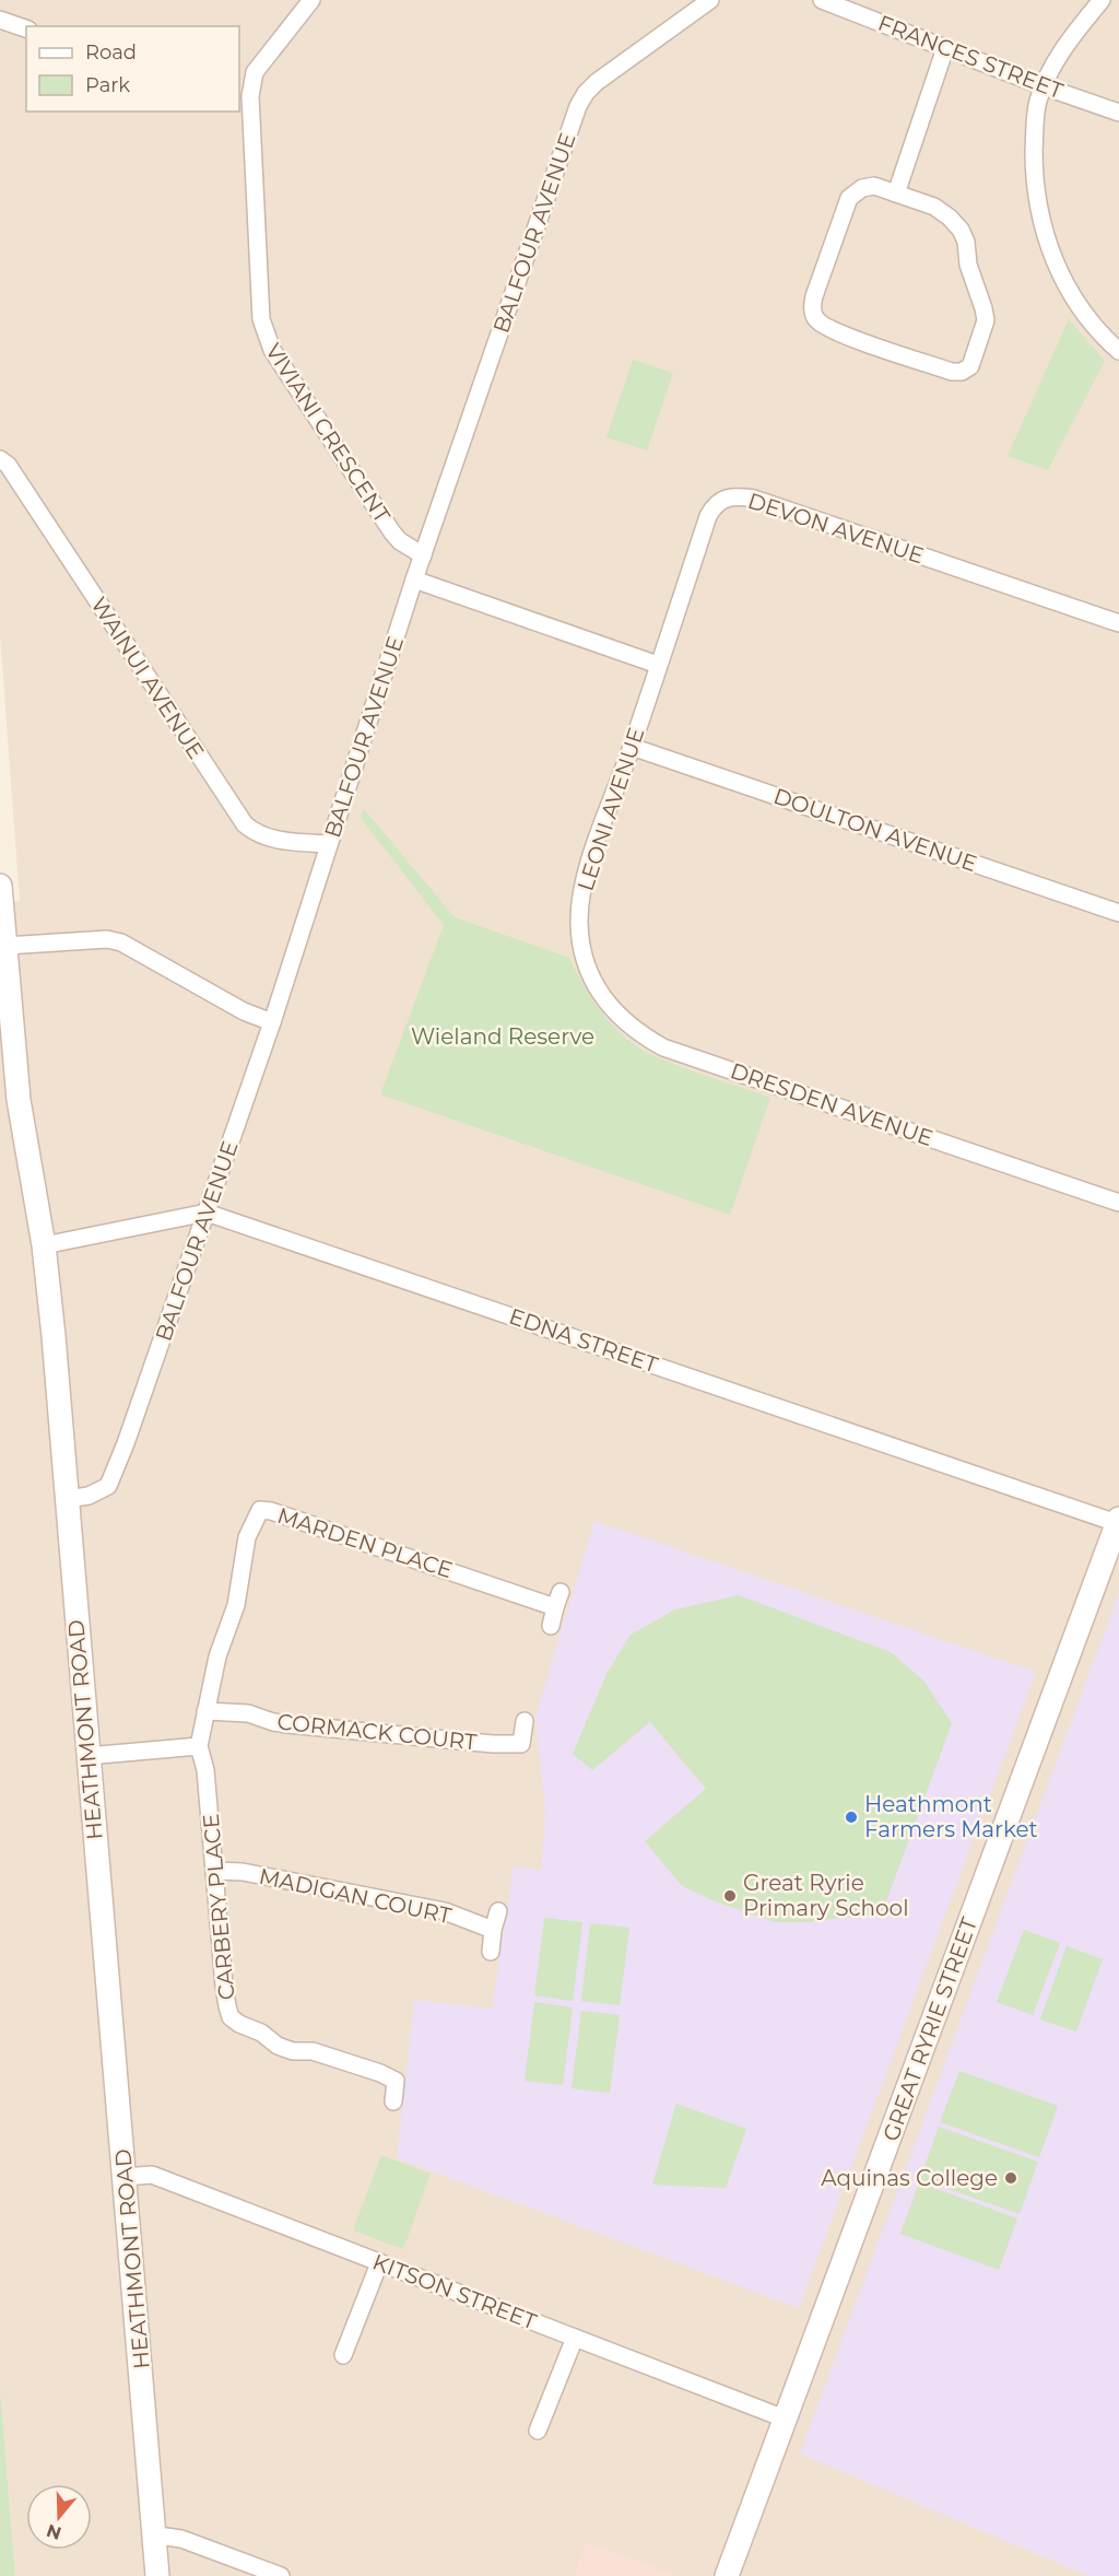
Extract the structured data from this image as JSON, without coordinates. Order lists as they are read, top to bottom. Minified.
{"streets":{"street":["FRANCES STREET","BALFOUR AVENUE","VIVIANI CRESCENT","DEVON AVENUE","WAINUI AVENUE","LEONI AVENUE","DOULTON AVENUE","DRESDEN AVENUE","EDNA STREET","MARDEN PLACE","HEATHMONT ROAD","CORMACK COURT","MADIGAN COURT","CARBERY PLACE","GREAT RYRIE STREET","KITSON STREET"]},"crossings":[["BALFOUR AVENUE","VIVIANI CRESCENT"],["BALFOUR AVENUE","WAINUI AVENUE"],["BALFOUR AVENUE","EDNA STREET"],["BALFOUR AVENUE","HEATHMONT ROAD"],["DEVON AVENUE","LEONI AVENUE"],["LEONI AVENUE","DOULTON AVENUE"],["LEONI AVENUE","DRESDEN AVENUE"],["EDNA STREET","GREAT RYRIE STREET"],["MARDEN PLACE","CORMACK COURT"],["HEATHMONT ROAD","KITSON STREET"],["MADIGAN COURT","CARBERY PLACE"],["GREAT RYRIE STREET","KITSON STREET"]],"parks":["Wieland Reserve"],"places":["Heathmont Farmers Market","Great Ryrie Primary School","Aquinas College"],"legend":["Road","Park"],"north":"bottom"}
